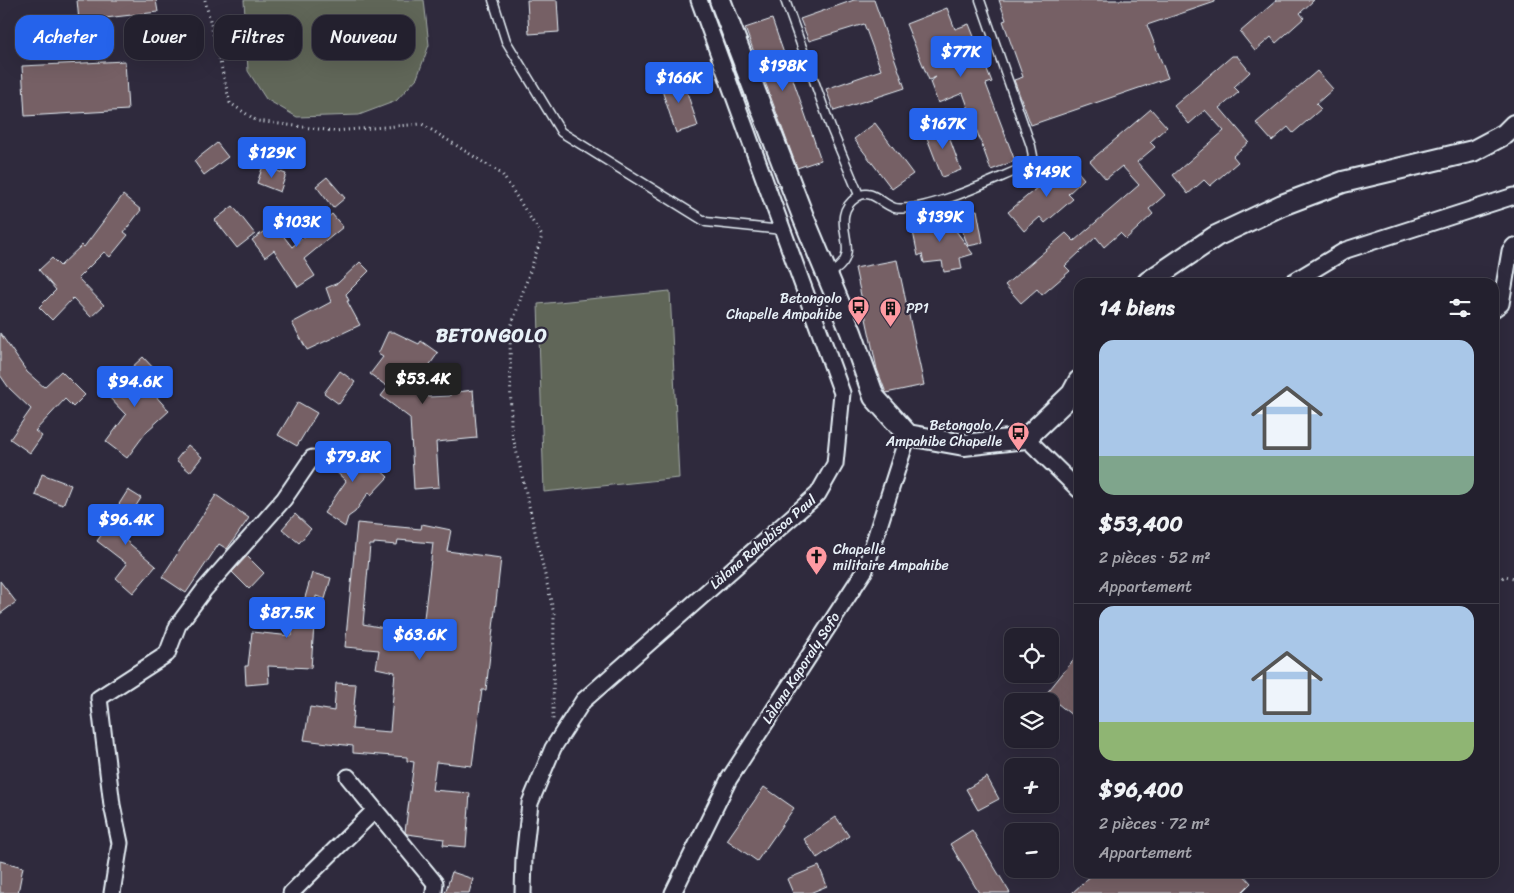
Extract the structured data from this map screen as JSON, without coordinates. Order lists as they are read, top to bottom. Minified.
{"streets":{"street":["Làlana Rahobisoa Paul","Làlana Kaporaly Sofo"]},"districts":["BETONGOLO"],"places":{"bus stop":["Betongolo Chapelle Ampahibe","Betongolo / Ampahibe Chapelle"],"building":["PP1"],"church":["Chapelle militaire Ampahibe"]},"page":{"chip":["Acheter","Louer","Filtres","Nouveau"],"price":["$77K","$198K","$166K","$167K","$129K","$149K","$139K","$103K","$53.4K","$94.6K","$79.8K","$96.4K","$87.5K","$63.6K"],"heading":"14 biens","list":[{"name":"$53,400","note":"2 pièces · 52 m² · Appartement"},{"name":"$96,400","note":"2 pièces · 72 m² · Appartement"}],"map_buttons":["+","−"]}}
